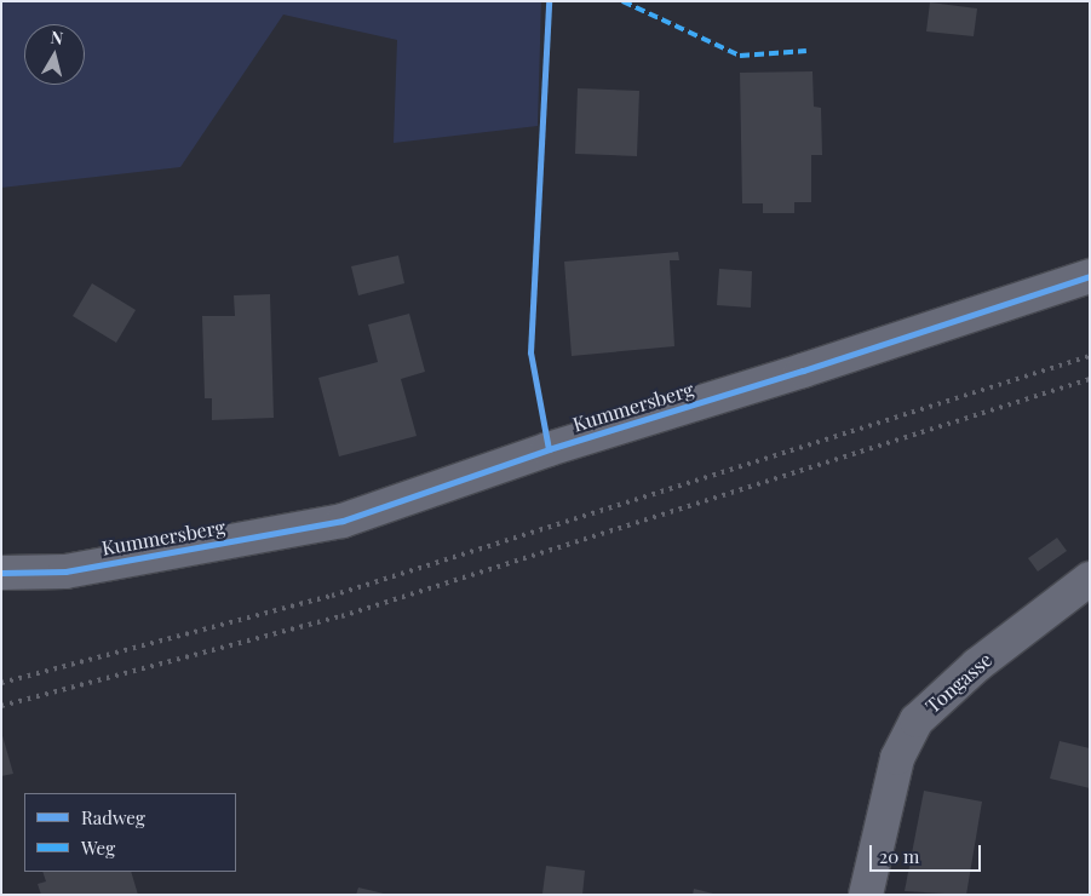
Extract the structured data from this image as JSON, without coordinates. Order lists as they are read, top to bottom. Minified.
{"streets":{"street":["Kummersberg","Tongasse"]},"legend":["Radweg","Weg"],"scale_bar":"20 m","north":"top"}
